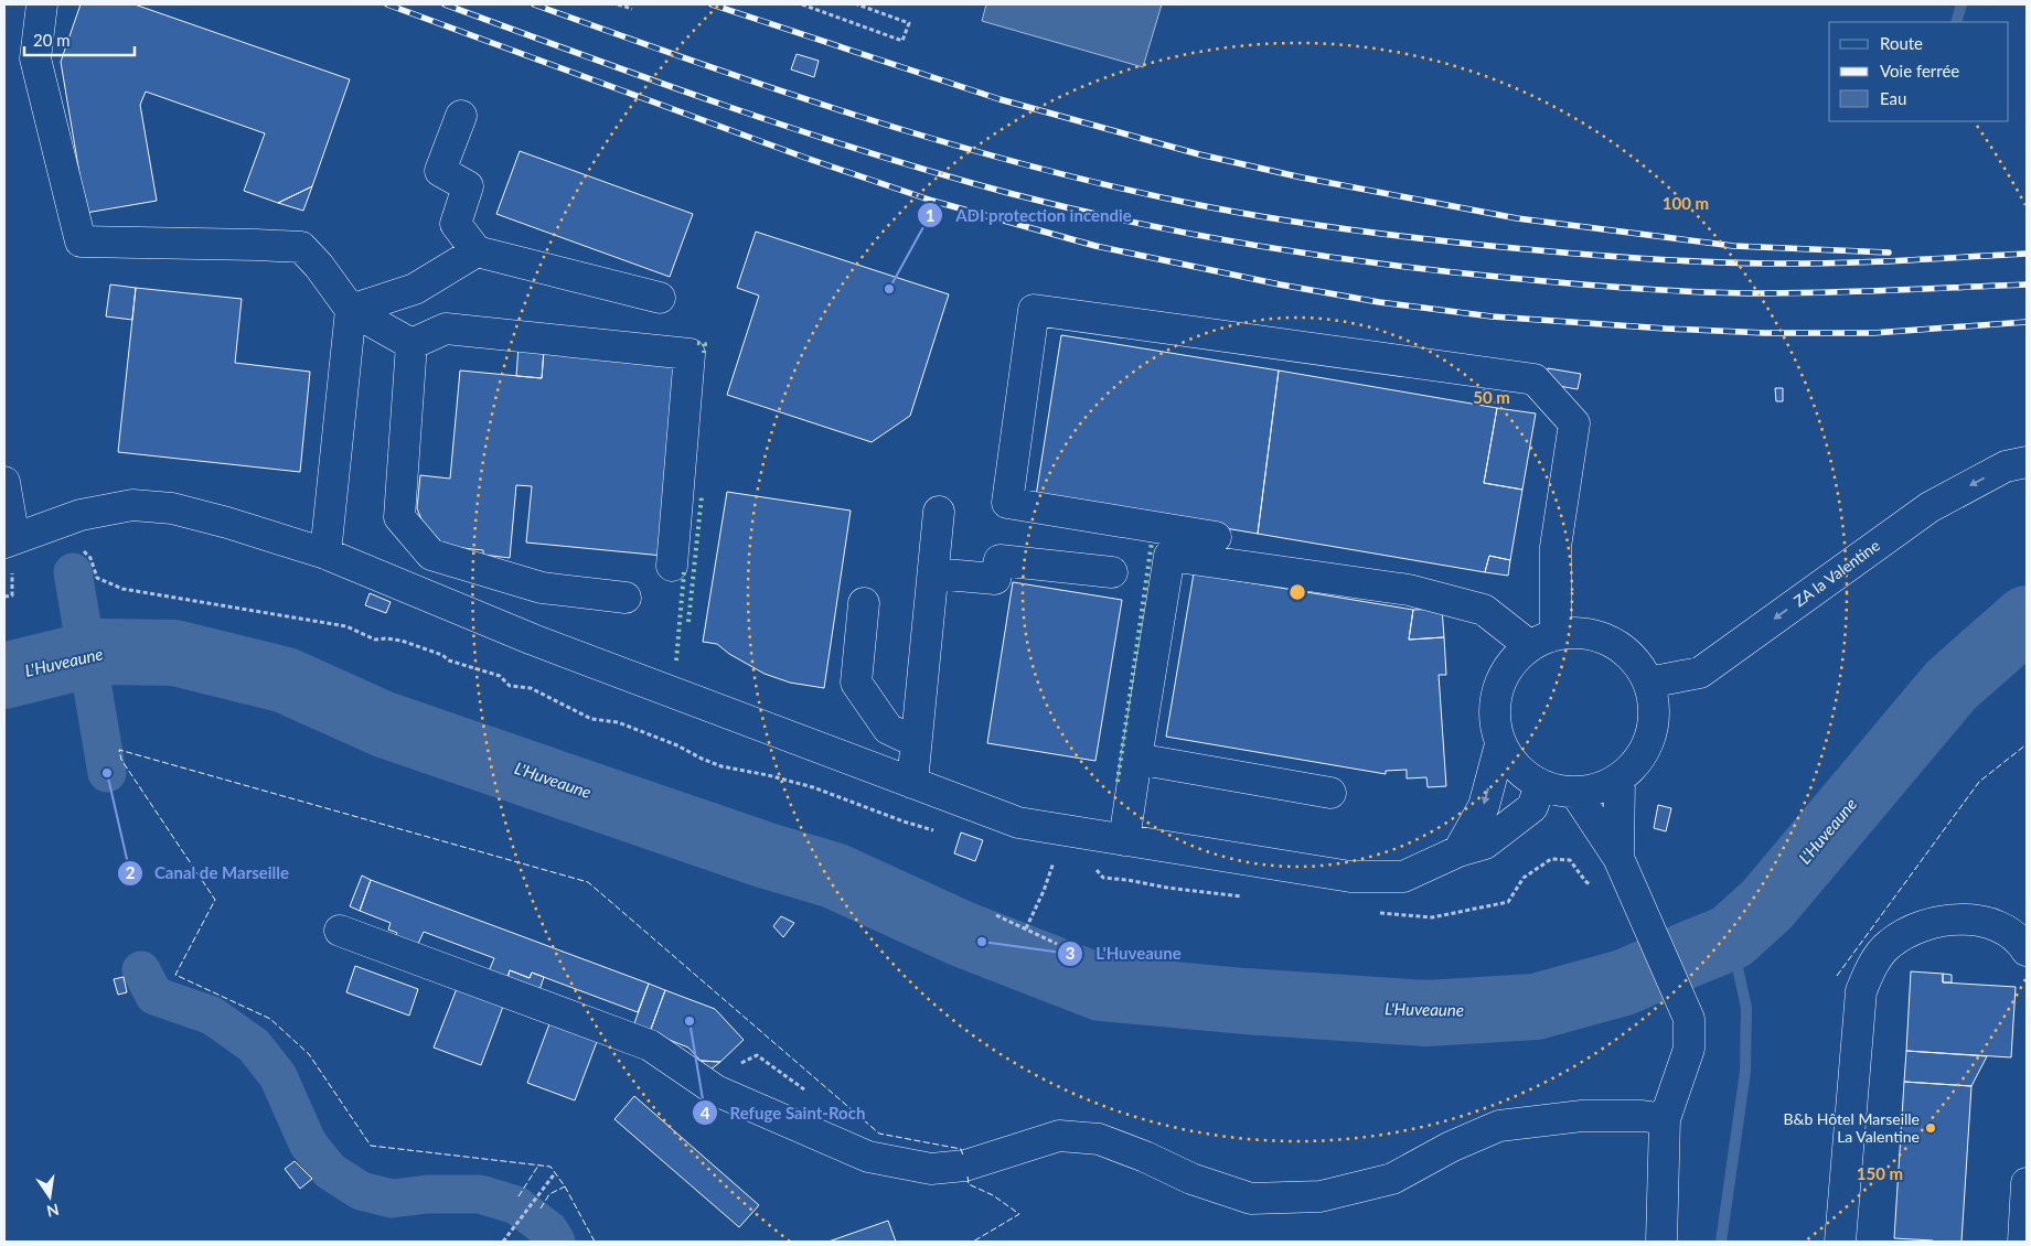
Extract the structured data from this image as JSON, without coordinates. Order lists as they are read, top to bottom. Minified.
{"streets":{"street":["ZA la Valentine"]},"one_way":["ZA la Valentine"],"water":["L'Huveaune"],"places":["ADI protection incendie","Canal de Marseille","L'Huveaune","Refuge Saint-Roch","B&b Hôtel Marseille La Valentine"],"legend":["Route","Voie ferrée","Eau"],"scale_bar":"20 m","north":"bottom","rings":["100 m","50 m","150 m"]}
